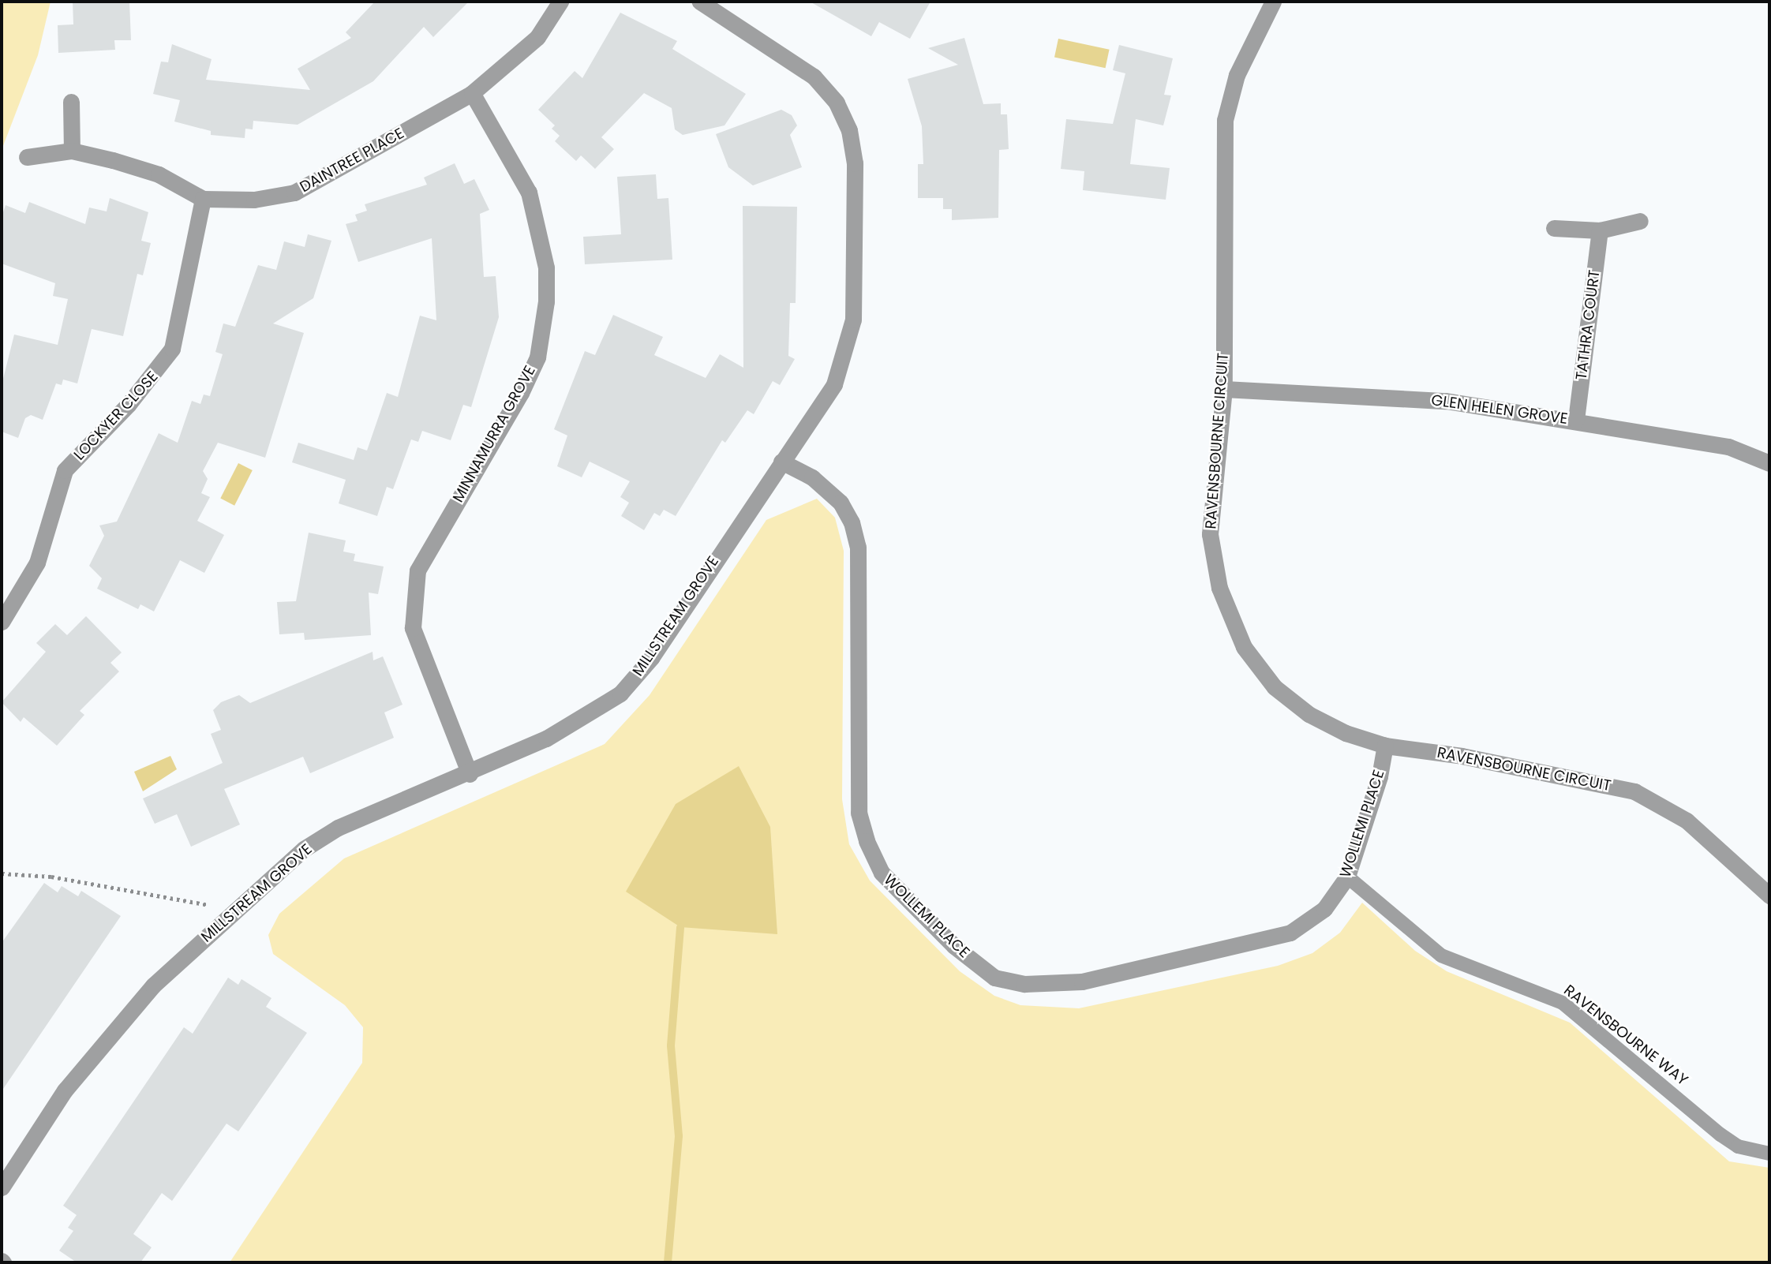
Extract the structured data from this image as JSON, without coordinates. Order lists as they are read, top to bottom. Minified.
{"streets":{"street":["DAINTREE PLACE","TATHRA COURT","GLEN HELEN GROVE","LOCKYER CLOSE","MINNAMURRA GROVE","RAVENSBOURNE CIRCUIT","MILLSTREAM GROVE","WOLLEMI PLACE"],"lane":["RAVENSBOURNE WAY"]},"crossings":[["DAINTREE PLACE","LOCKYER CLOSE"],["DAINTREE PLACE","MINNAMURRA GROVE"],["TATHRA COURT","GLEN HELEN GROVE"],["GLEN HELEN GROVE","RAVENSBOURNE CIRCUIT"],["MINNAMURRA GROVE","MILLSTREAM GROVE"],["RAVENSBOURNE CIRCUIT","WOLLEMI PLACE"],["MILLSTREAM GROVE","WOLLEMI PLACE"],["WOLLEMI PLACE","RAVENSBOURNE WAY"]]}
